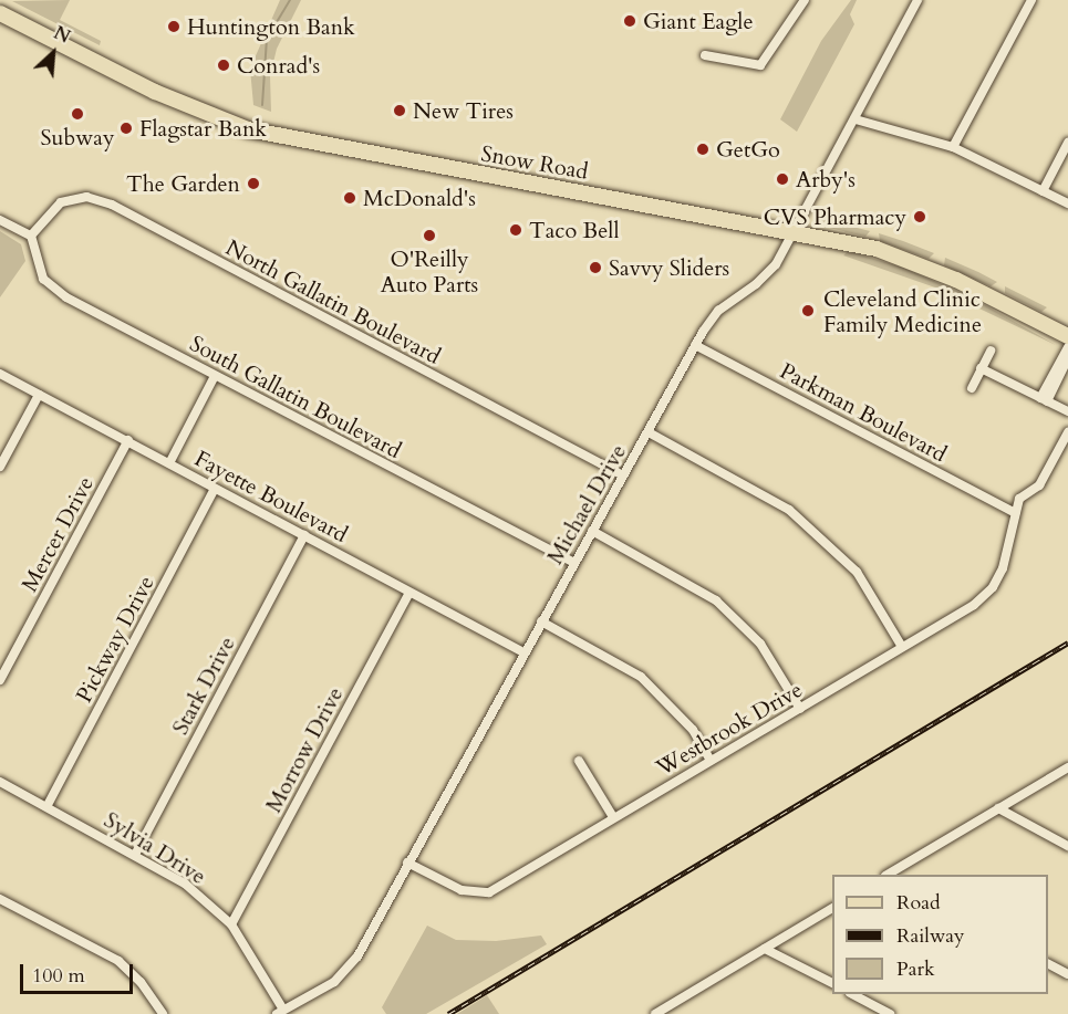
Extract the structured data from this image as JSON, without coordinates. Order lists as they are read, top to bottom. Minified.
{"streets":{"main road":["Snow Road"],"street":["North Gallatin Boulevard","South Gallatin Boulevard","Parkman Boulevard","Fayette Boulevard","Michael Drive","Mercer Drive","Pickway Drive","Stark Drive","Westbrook Drive","Morrow Drive","Sylvia Drive"]},"crossings":[["Snow Road","Michael Drive"],["North Gallatin Boulevard","South Gallatin Boulevard"],["North Gallatin Boulevard","Michael Drive"],["South Gallatin Boulevard","Michael Drive"],["Parkman Boulevard","Michael Drive"],["Parkman Boulevard","Westbrook Drive"],["Fayette Boulevard","Michael Drive"],["Fayette Boulevard","Mercer Drive"],["Fayette Boulevard","Pickway Drive"],["Fayette Boulevard","Stark Drive"],["Fayette Boulevard","Morrow Drive"],["Michael Drive","Westbrook Drive"],["Michael Drive","Sylvia Drive"],["Pickway Drive","Sylvia Drive"],["Stark Drive","Sylvia Drive"],["Morrow Drive","Sylvia Drive"]],"places":["Giant Eagle","Huntington Bank","Conrad's","New Tires","Subway","Flagstar Bank","GetGo","Arby's","The Garden","McDonald's","CVS Pharmacy","Taco Bell","O'Reilly Auto Parts","Savvy Sliders","Cleveland Clinic Family Medicine"],"legend":["Road","Railway","Park"],"scale_bar":"100 m","north":"top right"}
